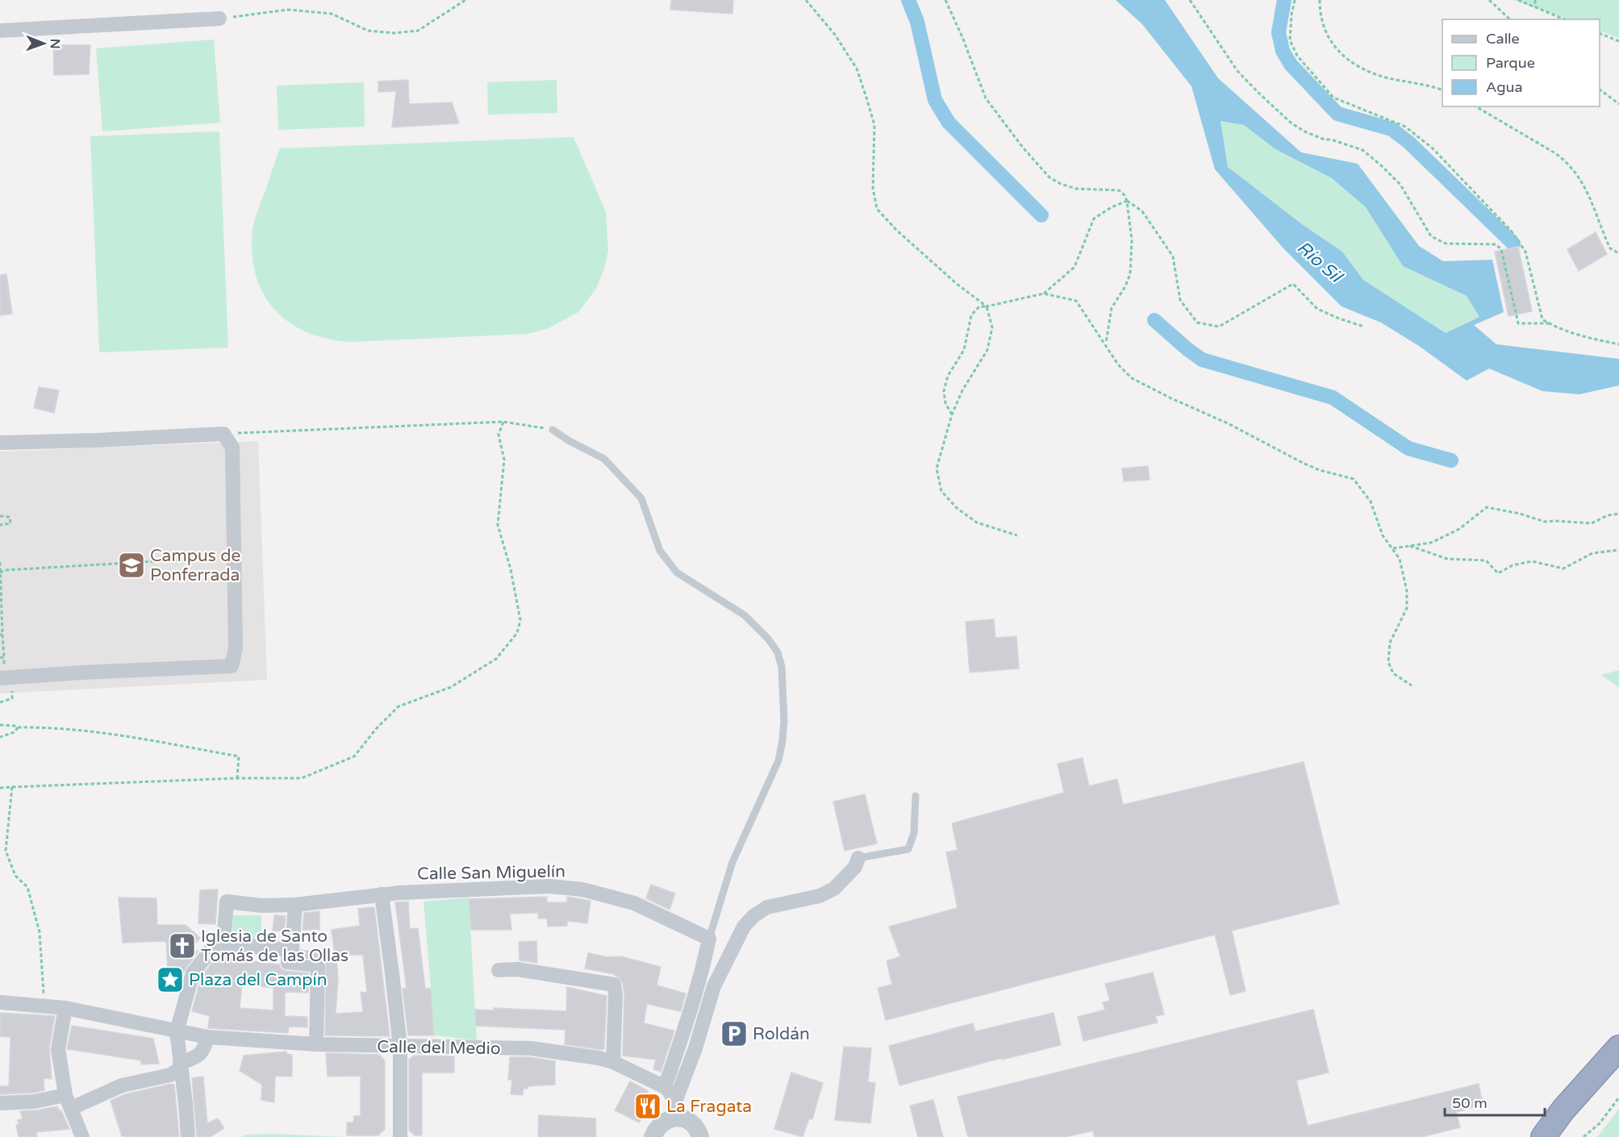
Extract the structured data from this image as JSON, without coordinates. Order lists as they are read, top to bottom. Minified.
{"streets":{"street":["Calle San Miguelín","Calle del Medio"]},"water":["Río Sil"],"places":{"school or university":["Campus de Ponferrada"],"church":["Iglesia de Santo Tomás de las Ollas"],"place":["Plaza del Campín"],"parking":["Roldán"],"restaurant":["La Fragata"]},"legend":["Calle","Parque","Agua"],"scale_bar":"50 m","north":"right"}
